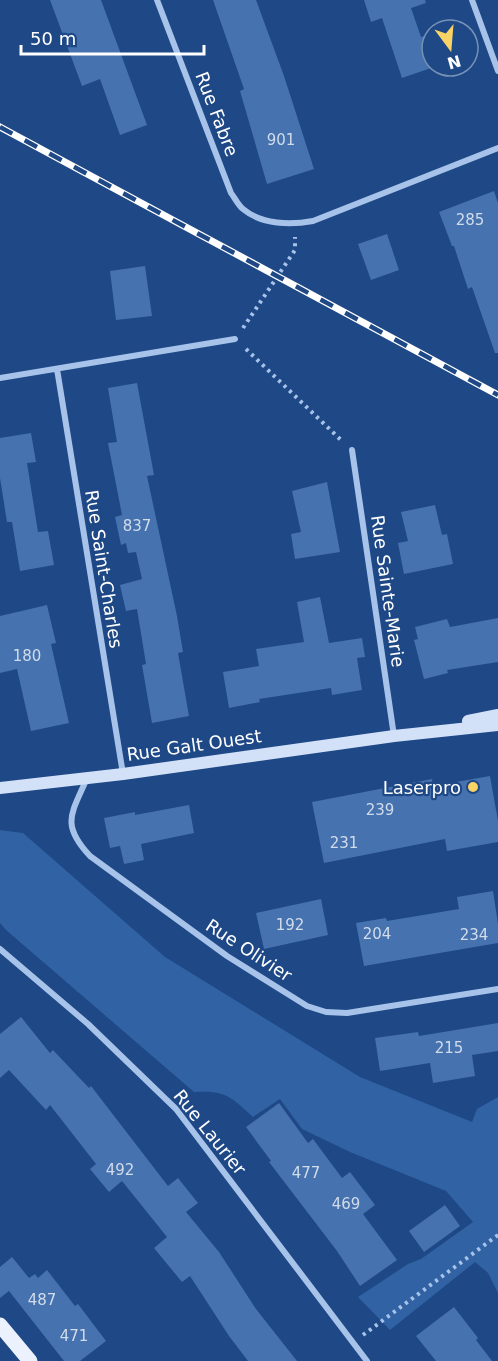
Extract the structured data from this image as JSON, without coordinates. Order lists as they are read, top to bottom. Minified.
{"streets":{"main road":["Rue Galt Ouest"],"street":["Rue Fabre","Rue Saint-Charles","Rue Sainte-Marie","Rue Olivier","Rue Laurier"]},"crossings":[["Rue Saint-Charles","Rue Galt Ouest"],["Rue Sainte-Marie","Rue Galt Ouest"],["Rue Galt Ouest","Rue Olivier"]],"places":["Laserpro"],"house_numbers":["901","285","837","180","239","231","192","204","234","215","492","477","469","487","471"],"scale_bar":"50 m","north":"bottom"}
